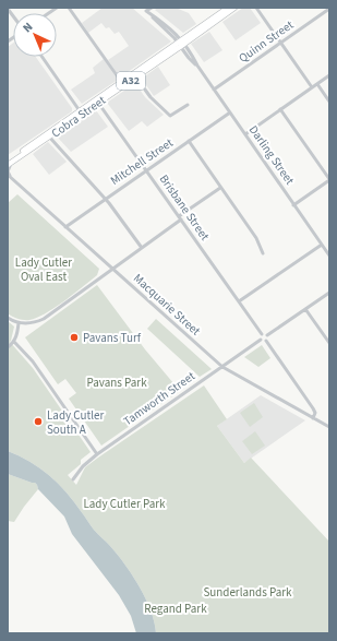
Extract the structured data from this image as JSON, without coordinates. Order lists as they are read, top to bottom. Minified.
{"streets":{"highway":["A32","Cobra Street"],"street":["Quinn Street","Darling Street","Mitchell Street","Brisbane Street","Macquarie Street","Tamworth Street"]},"crossings":[["Quinn Street","Darling Street"],["Cobra Street","Darling Street"],["Cobra Street","Brisbane Street"],["Darling Street","Mitchell Street"],["Mitchell Street","Brisbane Street"],["Mitchell Street","Macquarie Street"],["Brisbane Street","Tamworth Street"],["Macquarie Street","Tamworth Street"]],"parks":["Lady Cutler Oval East","Pavans Park","Lady Cutler Park","Sunderlands Park","Regand Park"],"places":["Pavans Turf","Lady Cutler South A"],"north":"top left"}
